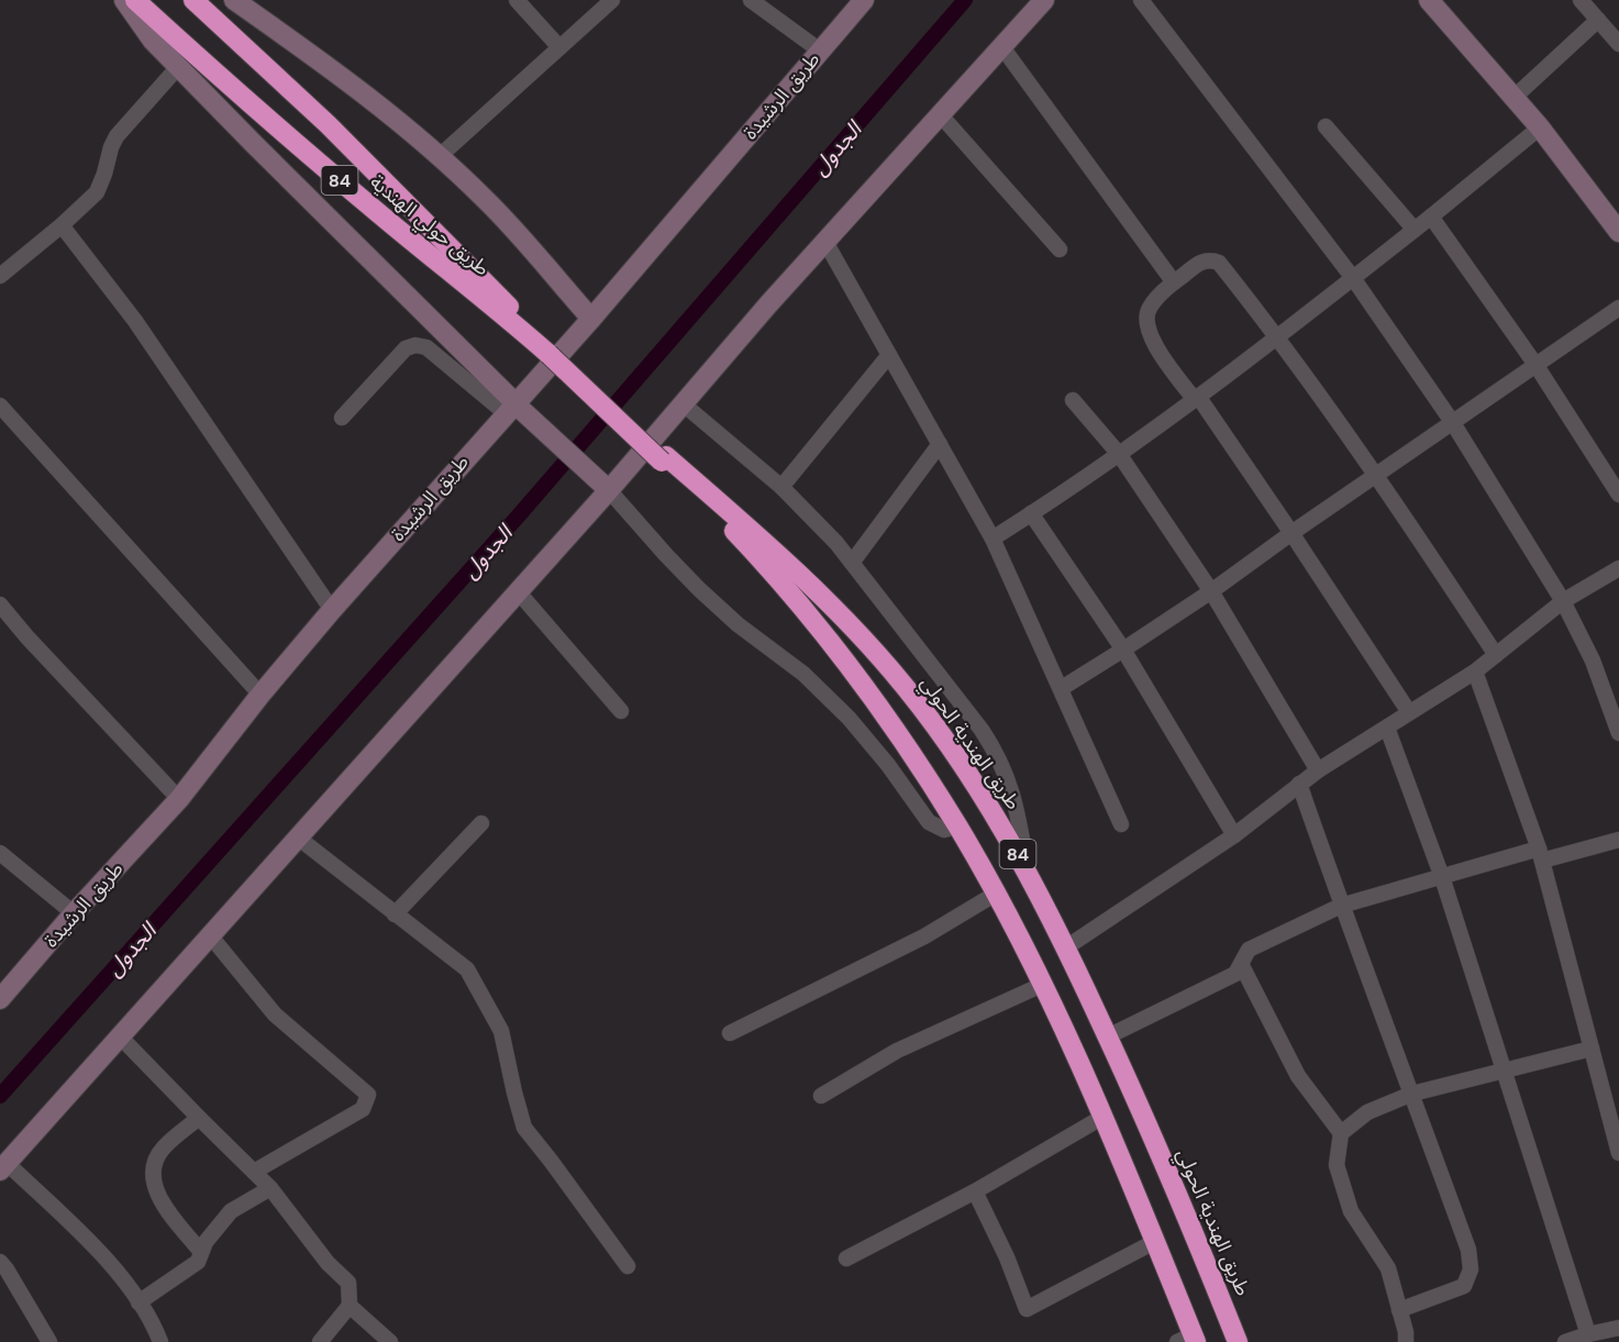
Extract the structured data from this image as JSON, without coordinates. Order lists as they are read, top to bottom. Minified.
{"streets":{"highway":["84","طريق حولي الهندية","طريق الهندية الحولي"],"street":["طريق الرشيدة"]},"crossings":[["84","طريق حولي الهندية"],["84","طريق الهندية الحولي"]],"water":["الجدول"]}
